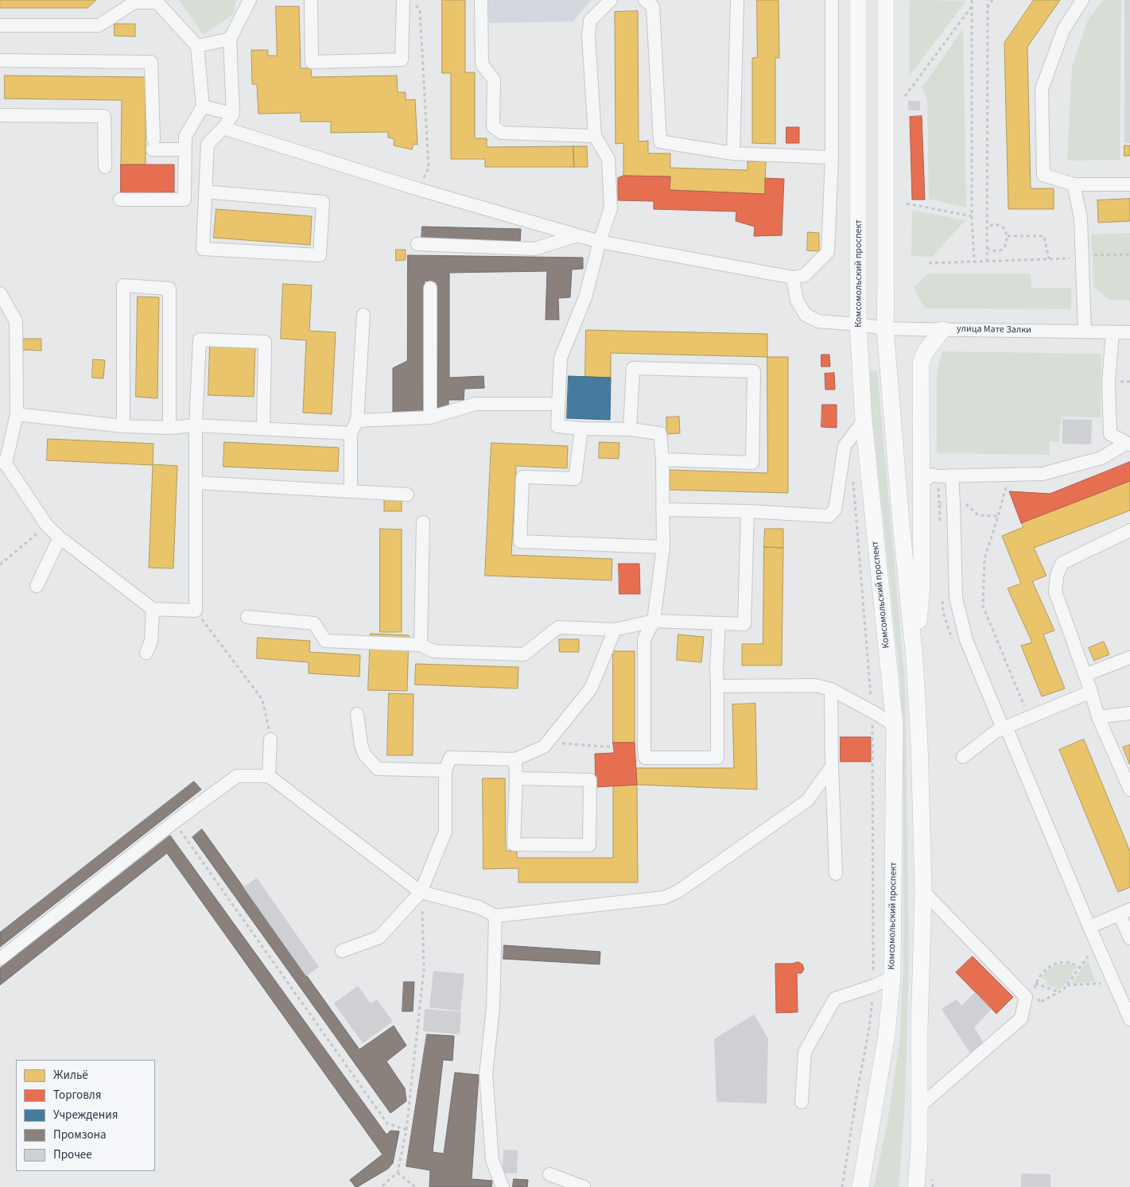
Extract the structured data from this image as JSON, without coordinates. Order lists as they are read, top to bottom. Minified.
{"streets":{"main road":["Комсомольский проспект"],"street":["улица Мате Залки"]},"crossings":[["Комсомольский проспект","улица Мате Залки"]],"legend":["Жильё","Торговля","Учреждения","Промзона","Прочее"]}
